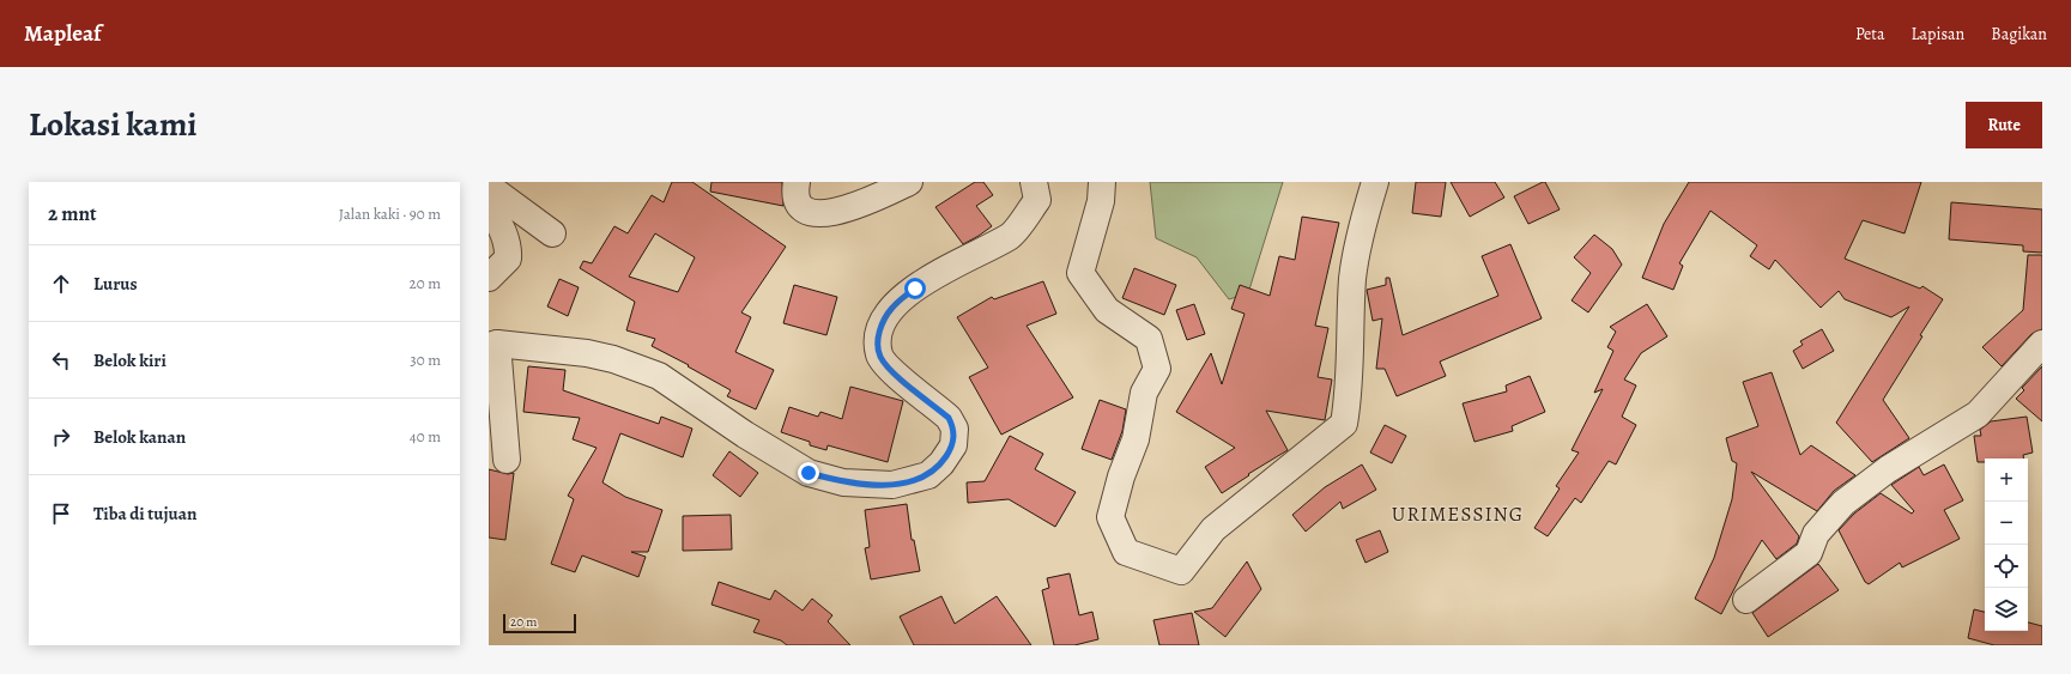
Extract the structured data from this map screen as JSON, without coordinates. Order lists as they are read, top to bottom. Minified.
{"districts":["URIMESSING"],"scale_bar":"20 m","page":{"header":"Mapleaf","nav":["Peta","Lapisan","Bagikan"],"title":"Lokasi kami","buttons":"Rute","heading":["2 mnt","Jalan kaki · 90 m"],"list":[["Lurus","20 m"],["Belok kiri","30 m"],["Belok kanan","40 m"],"Tiba di tujuan"],"map_buttons":["+","−"],"scale":"20 m"}}
